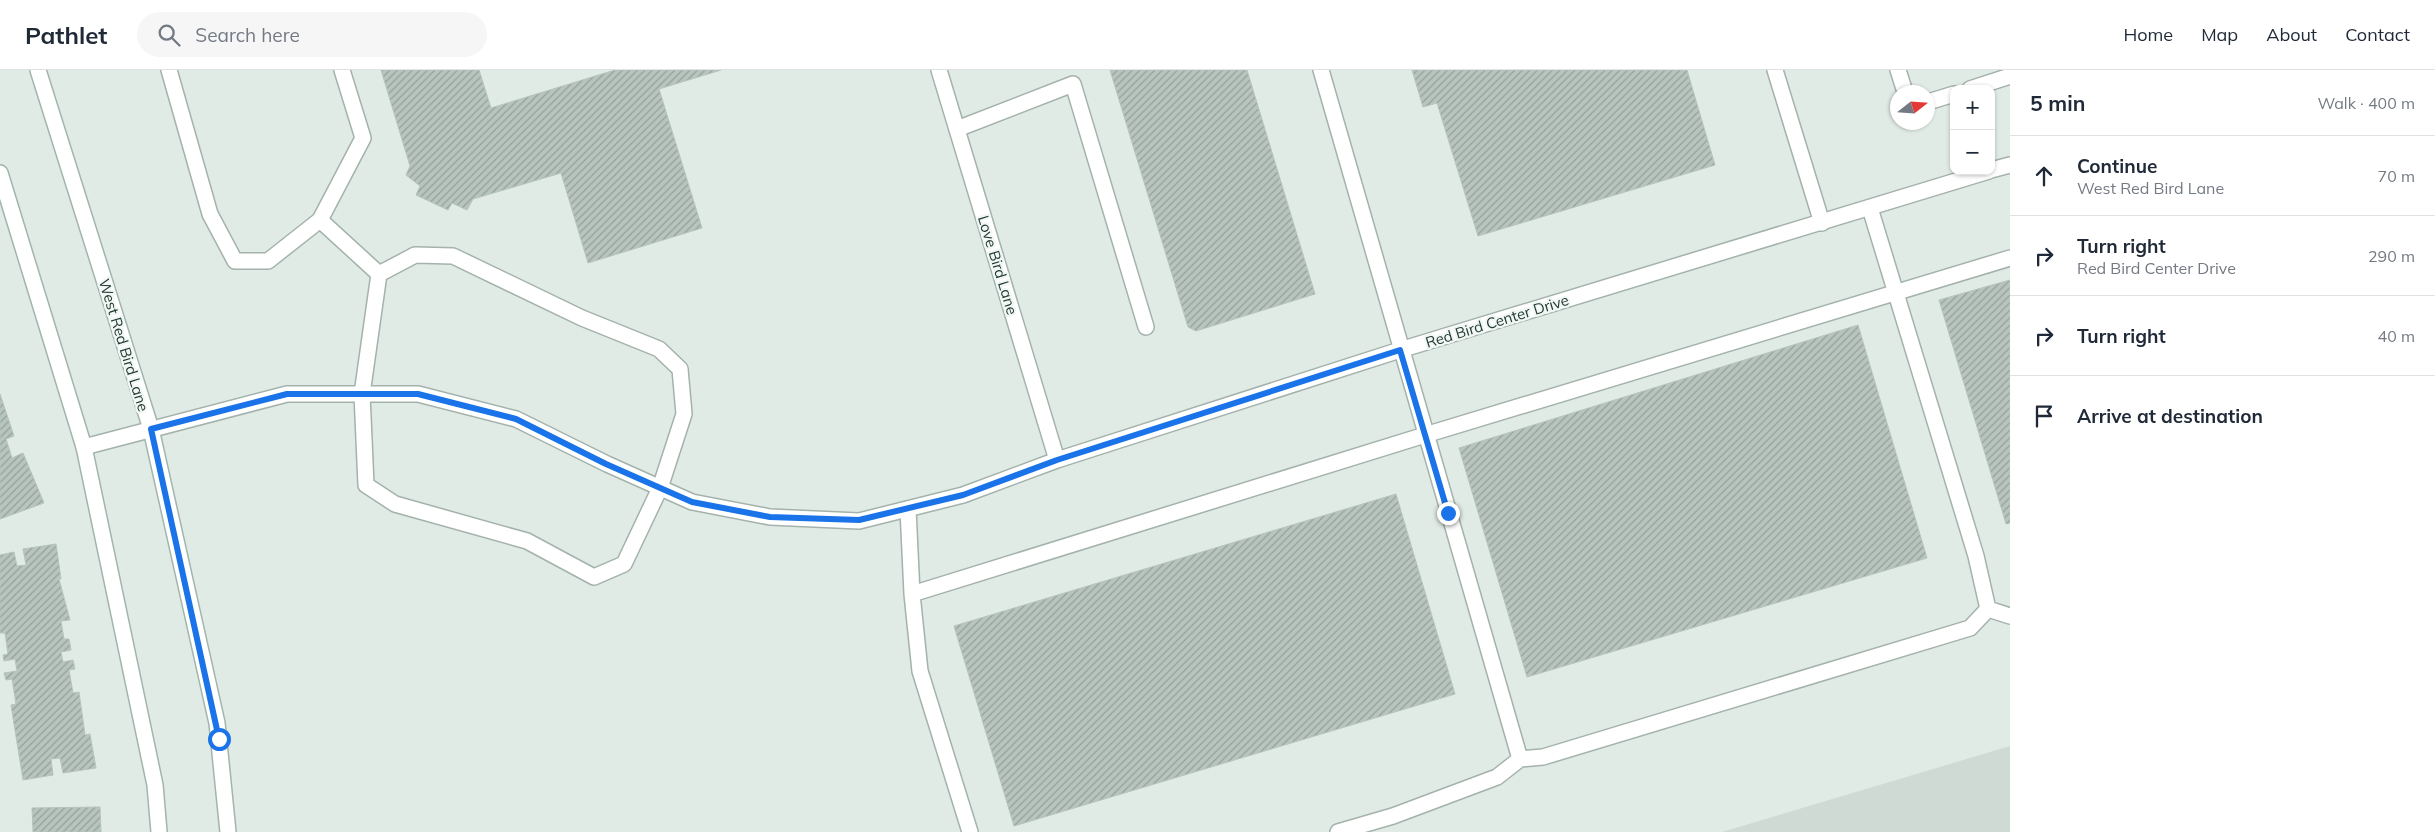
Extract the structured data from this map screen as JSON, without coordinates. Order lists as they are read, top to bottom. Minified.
{"streets":{"street":["Love Bird Lane","Red Bird Center Drive","West Red Bird Lane"]},"crossings":[["Love Bird Lane","Red Bird Center Drive"],["Red Bird Center Drive","West Red Bird Lane"]],"north":"right","page":{"header":"Pathlet","search":"Search here","nav":["Home","Map","About","Contact"],"heading":["5 min","Walk · 400 m"],"map_buttons":["+","−"],"list":[["Continue","West Red Bird Lane","70 m"],["Turn right","Red Bird Center Drive","290 m"],["Turn right","40 m"],"Arrive at destination"]}}
